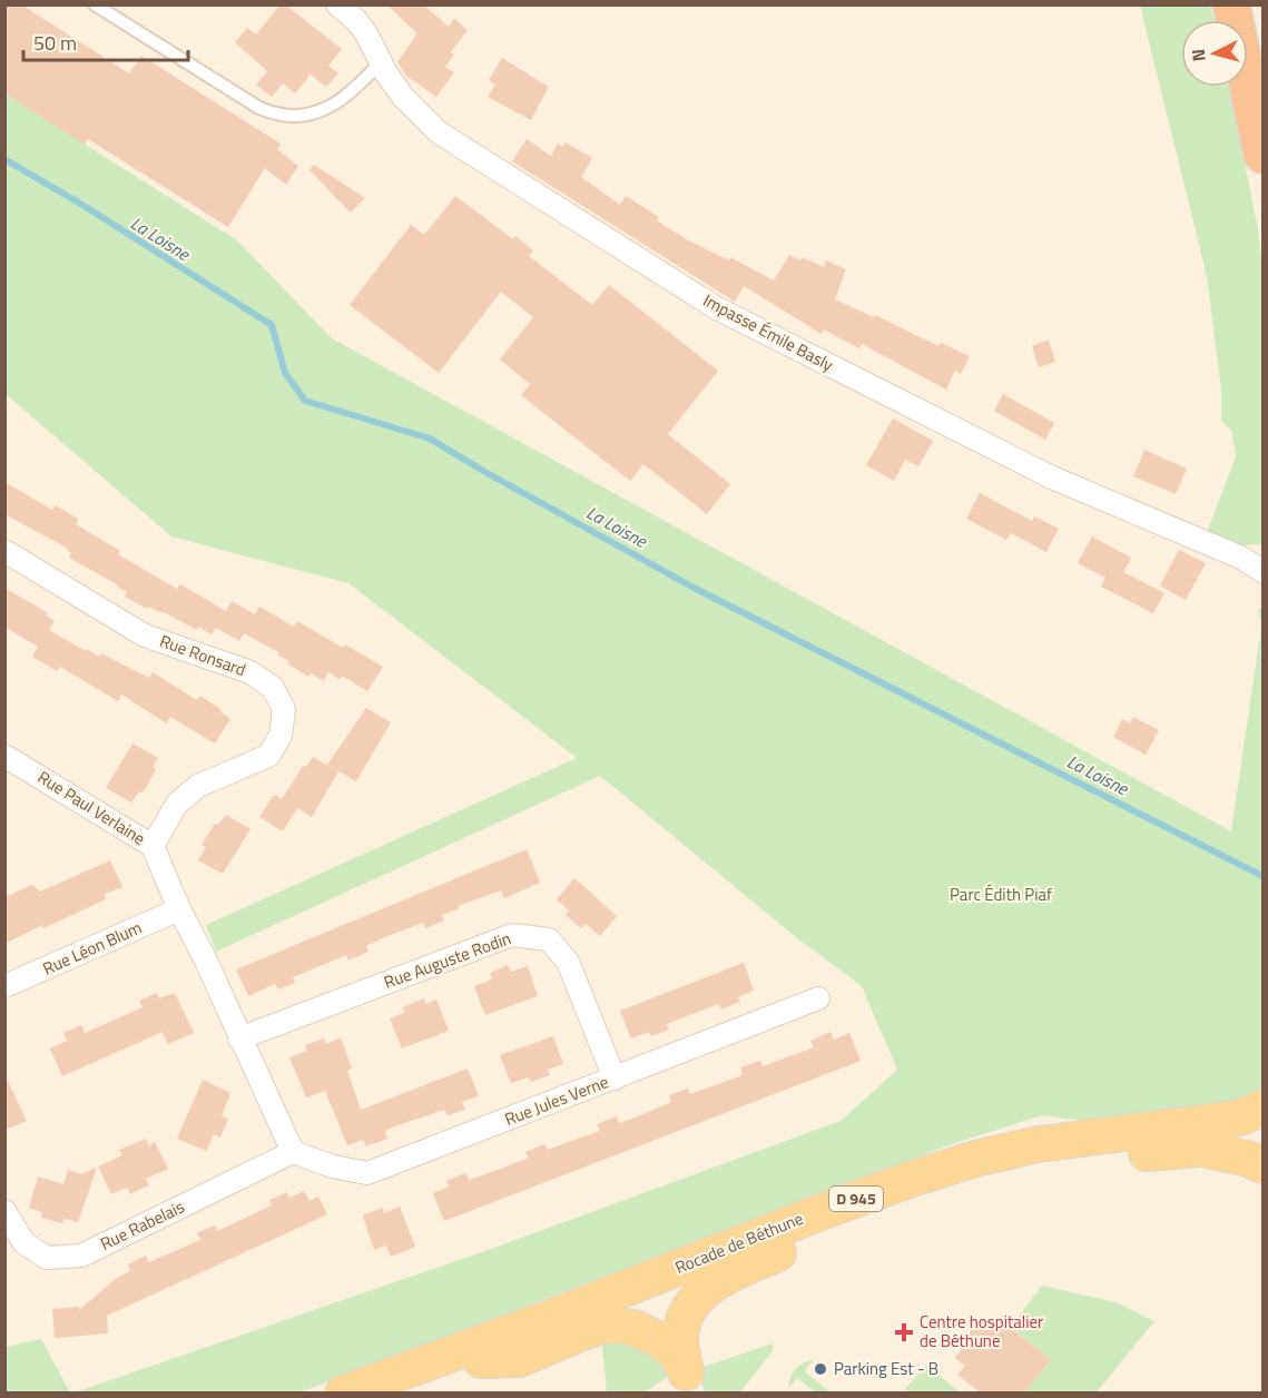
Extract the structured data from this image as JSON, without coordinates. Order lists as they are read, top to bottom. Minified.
{"streets":{"main road":["D 945","Rocade de Béthune"],"street":["Impasse Émile Basly","Rue Ronsard","Rue Paul Verlaine","Rue Léon Blum","Rue Auguste Rodin","Rue Jules Verne","Rue Rabelais"]},"crossings":[["Rue Ronsard","Rue Paul Verlaine"],["Rue Paul Verlaine","Rue Léon Blum"],["Rue Paul Verlaine","Rue Auguste Rodin"],["Rue Paul Verlaine","Rue Jules Verne"],["Rue Paul Verlaine","Rue Rabelais"],["Rue Auguste Rodin","Rue Jules Verne"],["Rue Jules Verne","Rue Rabelais"]],"water":["La Loisne"],"parks":["Parc Édith Piaf"],"places":{"health":["Centre hospitalier de Béthune"],"other":["Parking Est - B"]},"scale_bar":"50 m","north":"left"}
